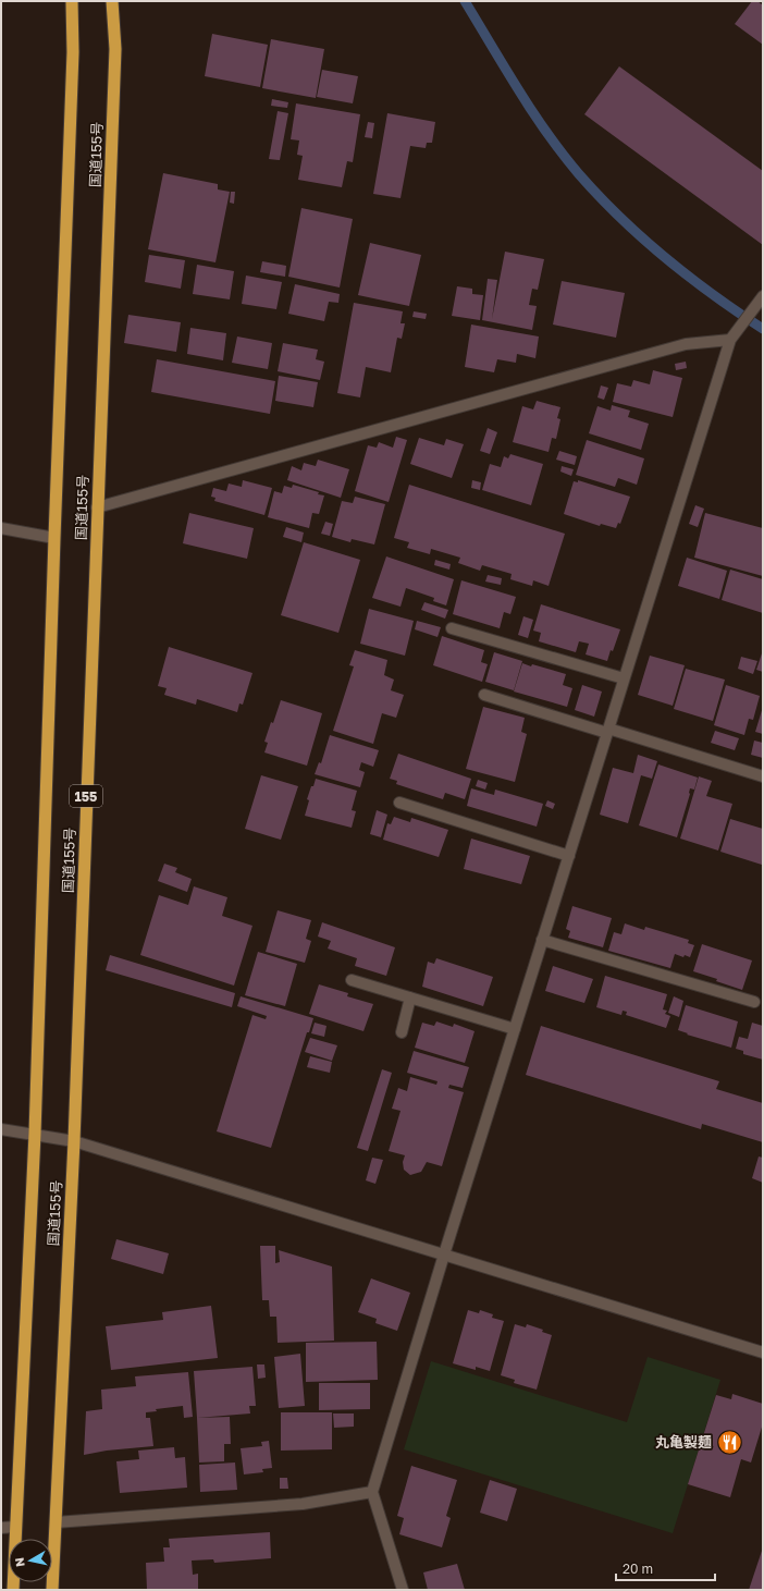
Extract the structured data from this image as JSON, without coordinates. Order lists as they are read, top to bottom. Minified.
{"streets":{"highway":["国道155号","155"]},"places":{"restaurant":["丸亀製麺"]},"scale_bar":"20 m","north":"left"}
